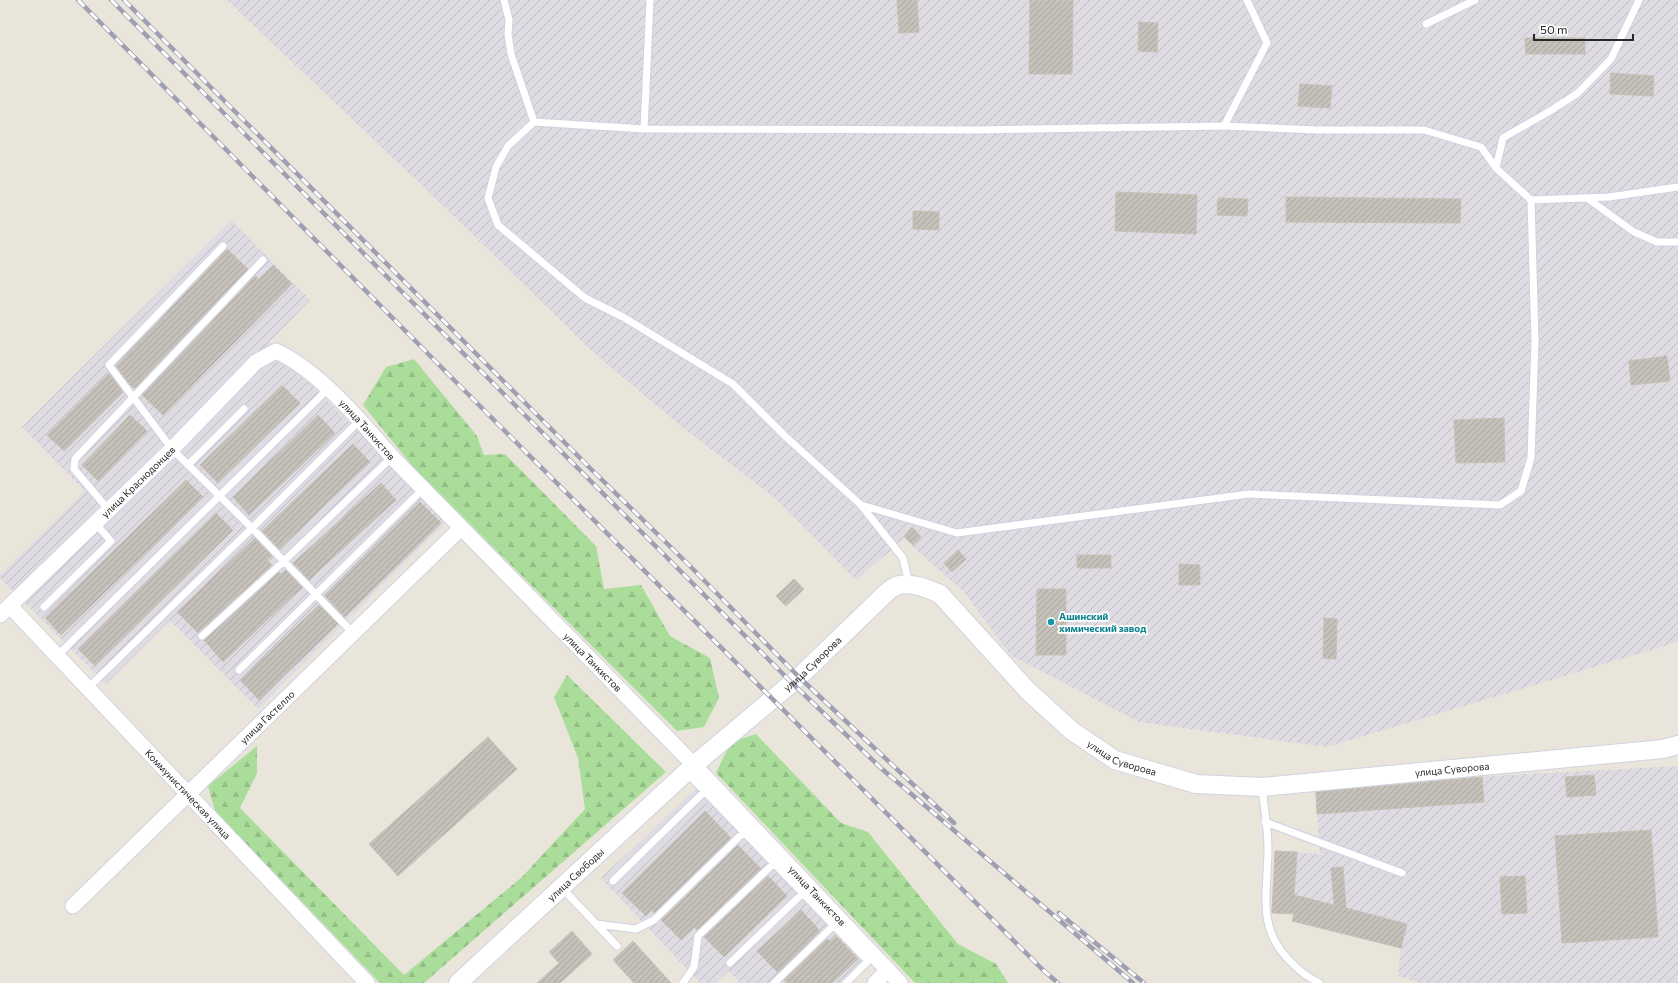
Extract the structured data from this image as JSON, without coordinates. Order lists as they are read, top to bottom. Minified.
{"streets":{"street":["улица Танкистов","улица Краснодонцев","улица Суворова","улица Гастелло","Коммунистическая улица","улица Свободы"]},"crossings":[["улица Танкистов","улица Краснодонцев"],["улица Танкистов","улица Суворова"],["улица Танкистов","улица Гастелло"],["улица Танкистов","улица Свободы"],["улица Краснодонцев","Коммунистическая улица"],["улица Суворова","улица Свободы"],["улица Гастелло","Коммунистическая улица"]],"places":["Ашинский химический завод"],"scale_bar":"50 m"}
